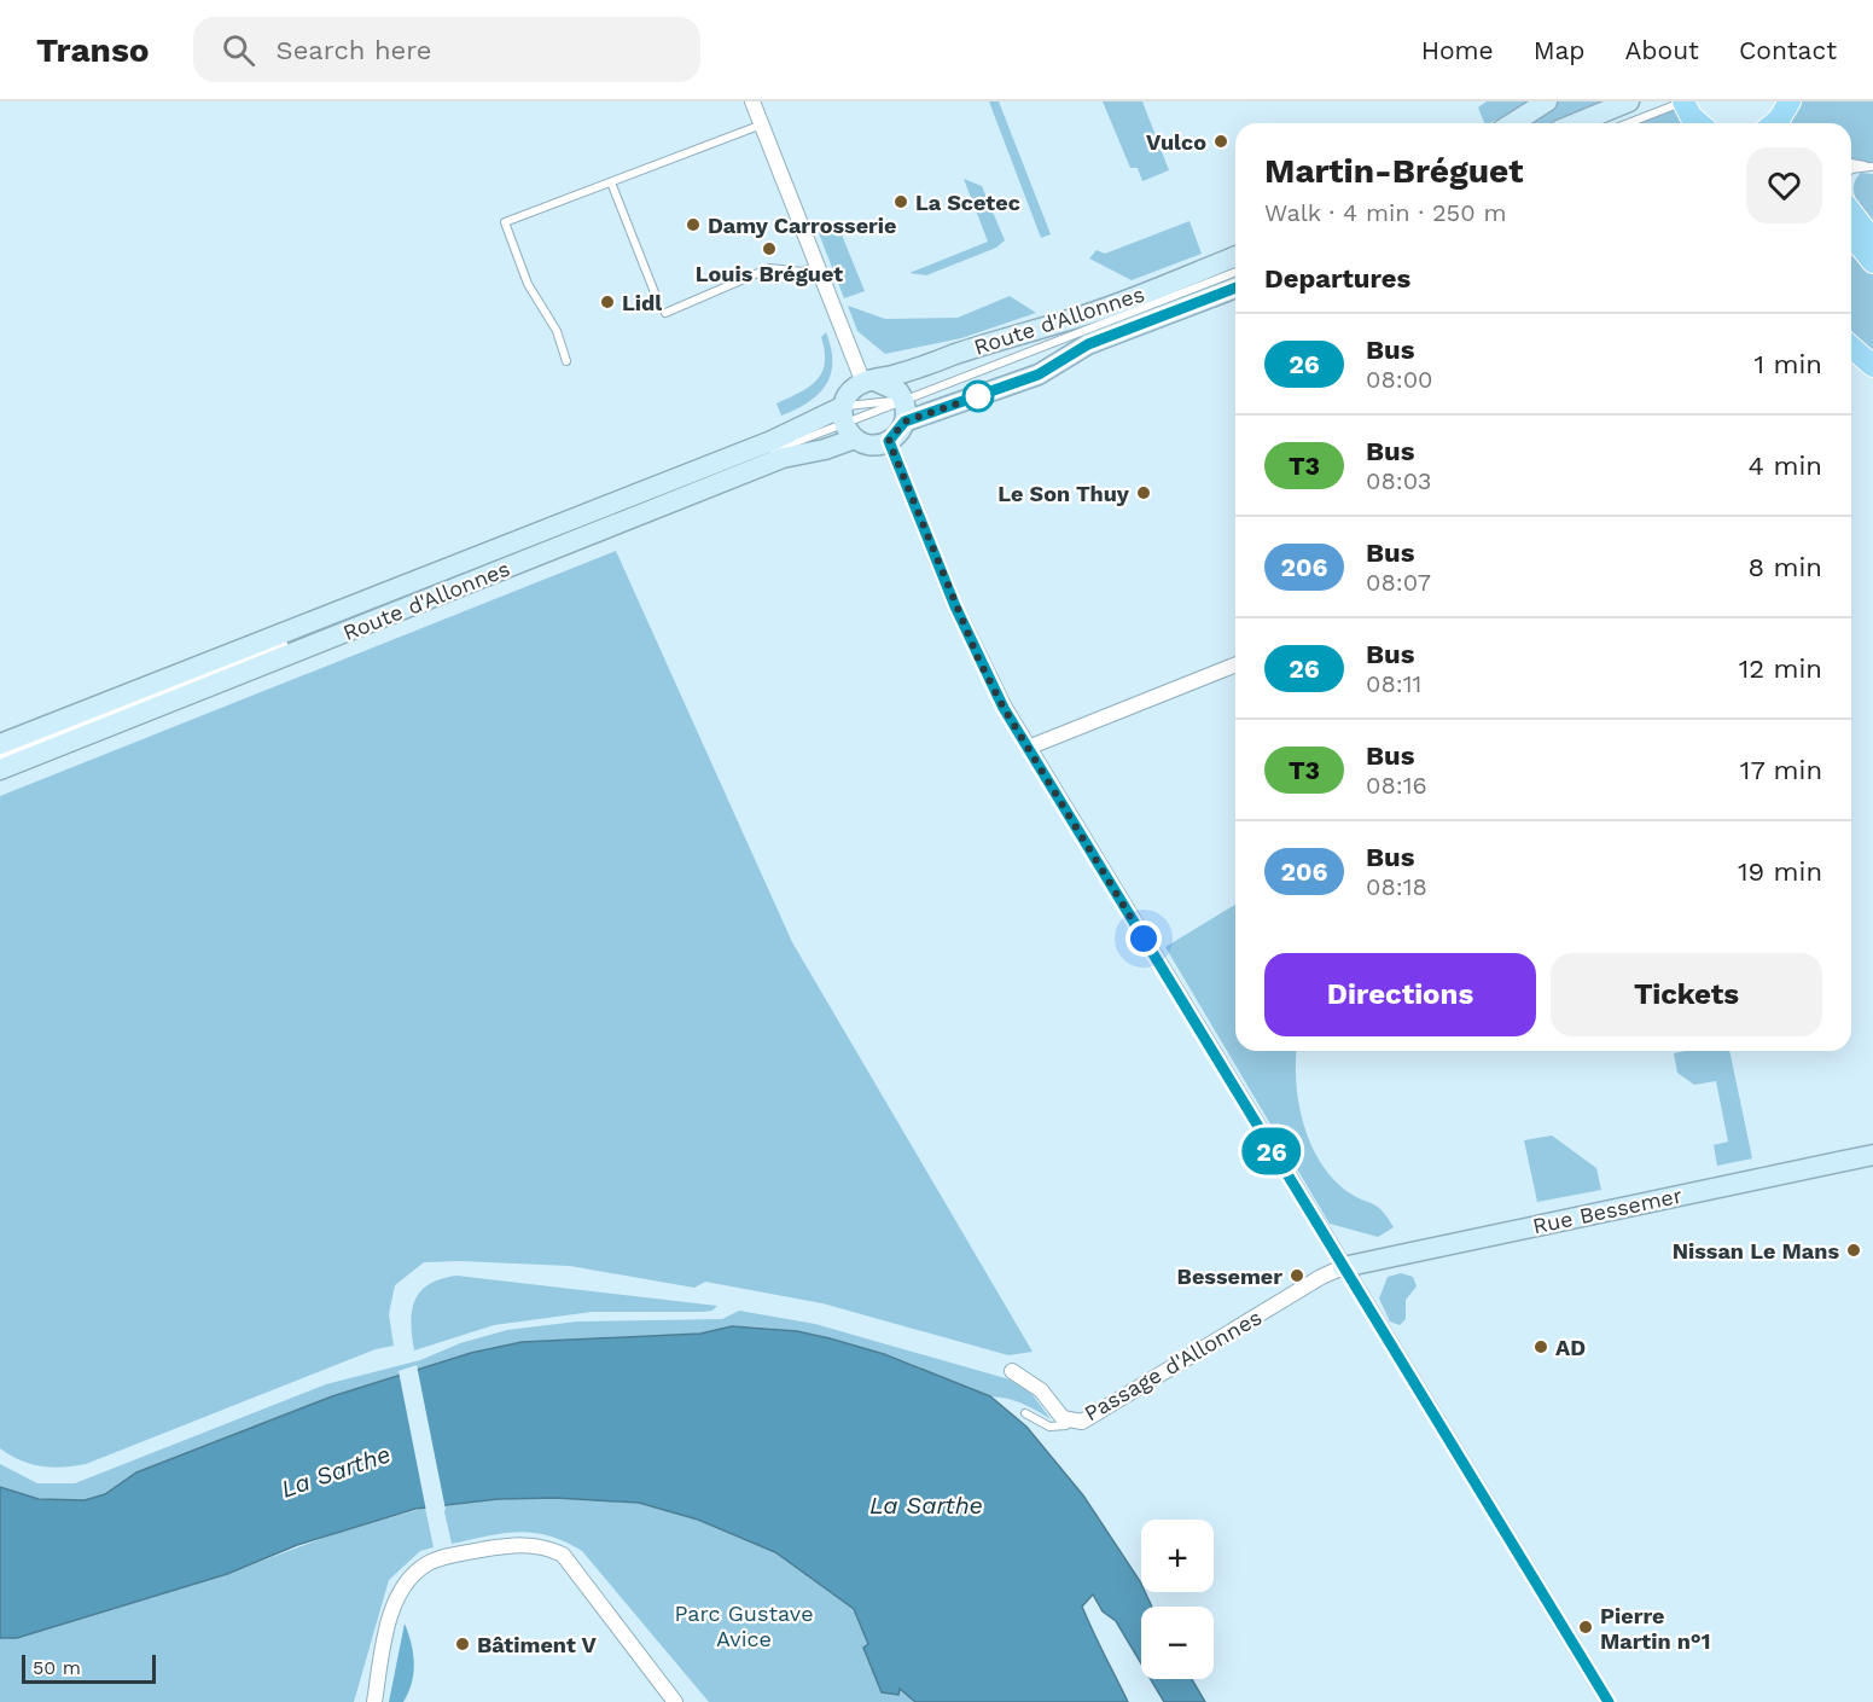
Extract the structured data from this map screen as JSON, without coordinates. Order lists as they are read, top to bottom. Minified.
{"streets":{"main road":["Route d'Allonnes","Rue Bessemer"],"street":["Passage d'Allonnes"]},"crossings":[["Rue Bessemer","Passage d'Allonnes"]],"water":["La Sarthe"],"parks":["Parc Gustave Avice"],"places":["Vulco","La Scetec","Damy Carrosserie","Louis Bréguet","Lidl","Le Son Thuy","Nissan Le Mans","Bessemer","AD","Pierre Martin n°1","Bâtiment V"],"lines":["bus line 26"],"scale_bar":"50 m","page":{"header":"Transo","search":"Search here","nav":["Home","Map","About","Contact"],"on_map":"26","heading":[["Martin-Bréguet","Walk · 4 min · 250 m"],"Departures"],"list":[{"mark":"26","name":"Bus","note":"08:00","value":"1 min"},{"mark":"T3","name":"Bus","note":"08:03","value":"4 min"},{"mark":"206","name":"Bus","note":"08:07","value":"8 min"},{"mark":"26","name":"Bus","note":"08:11","value":"12 min"},{"mark":"T3","name":"Bus","note":"08:16","value":"17 min"},{"mark":"206","name":"Bus","note":"08:18","value":"19 min"}],"buttons":["Directions","Tickets"],"map_buttons":["+","−"],"scale":"50 m"}}
